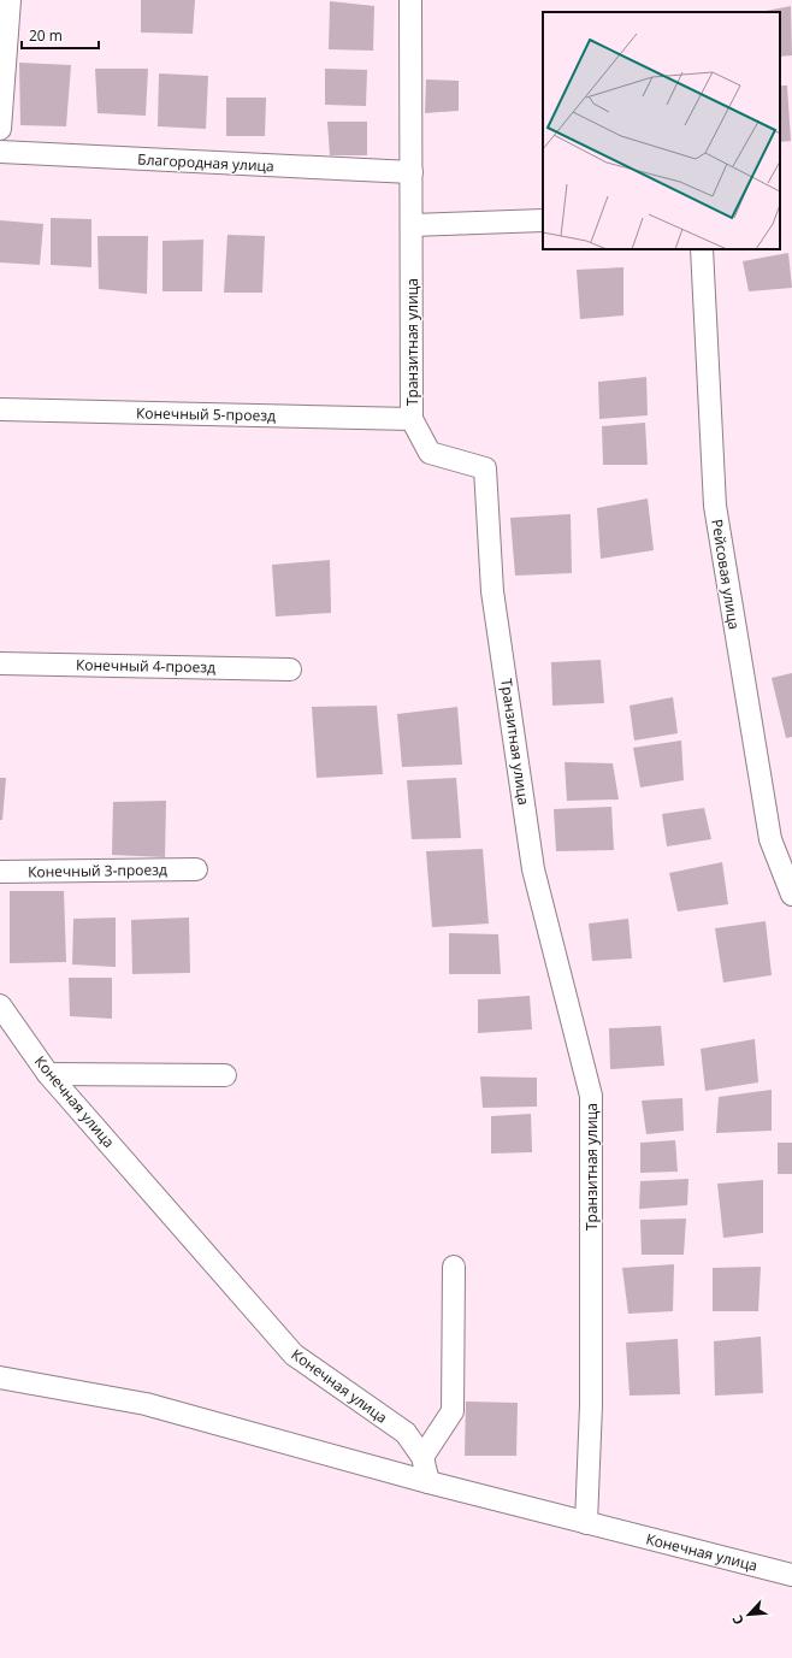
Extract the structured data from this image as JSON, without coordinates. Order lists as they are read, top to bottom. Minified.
{"streets":{"street":["Благородная улица","Транзитная улица","Конечный 5-проезд","Рейсовая улица","Конечный 4-проезд","Конечный 3-проезд","Конечная улица"]},"crossings":[["Благородная улица","Транзитная улица"],["Транзитная улица","Конечный 5-проезд"],["Транзитная улица","Конечная улица"]],"scale_bar":"20 m","north":"bottom left"}
